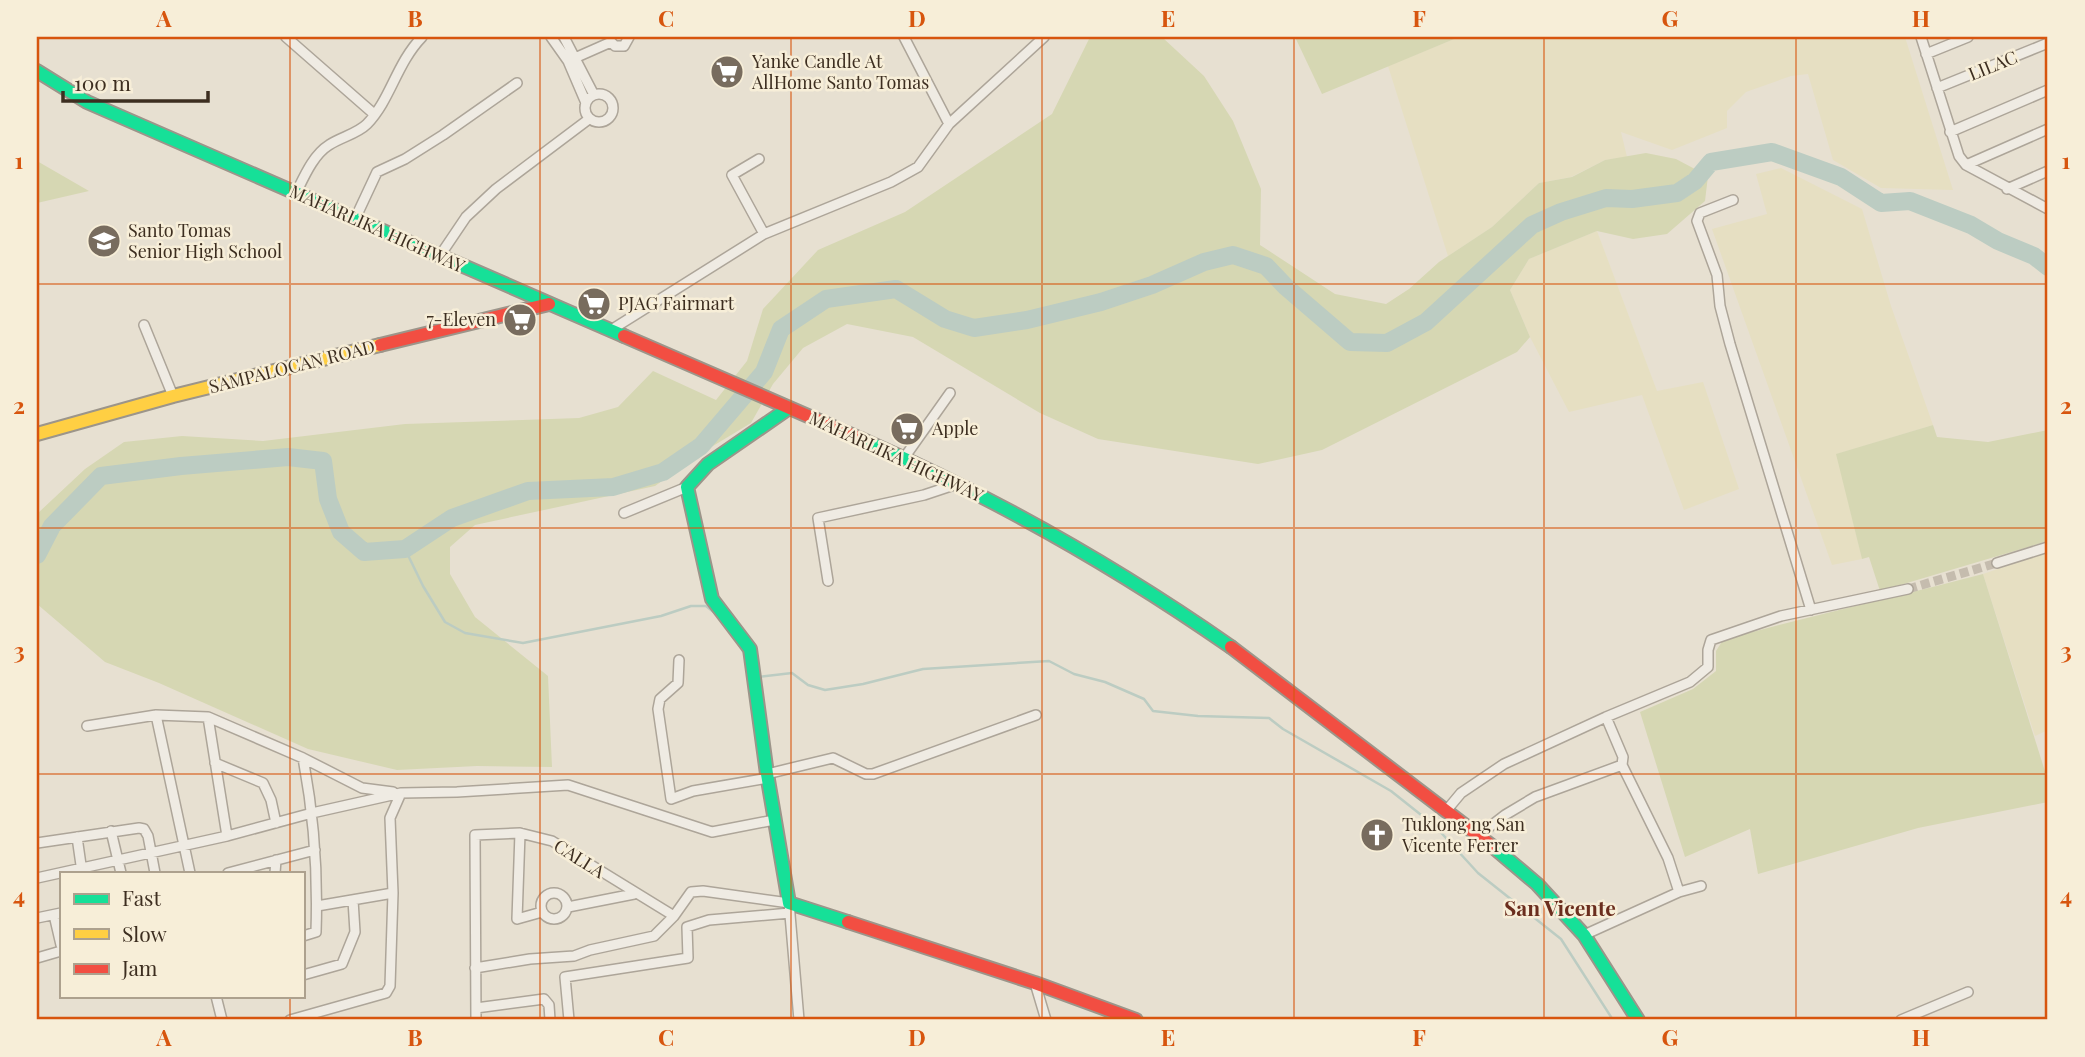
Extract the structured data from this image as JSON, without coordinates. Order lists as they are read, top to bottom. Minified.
{"streets":{"main road":["MAHARLIKA HIGHWAY","SAMPALOCAN ROAD"],"street":["LILAC","CALLA"]},"crossings":[["MAHARLIKA HIGHWAY","SAMPALOCAN ROAD"]],"districts":["San Vicente"],"places":{"supermarket":["Yanke Candle At AllHome Santo Tomas","PJAG Fairmart","7-Eleven","Apple"],"school or university":["Santo Tomas Senior High School"],"church":["Tuklong ng San Vicente Ferrer"]},"legend":["Fast","Slow","Jam"],"scale_bar":"100 m","grid":{"columns":["A","B","C","D","E","F","G","H"],"rows":["1","2","3","4"]}}
